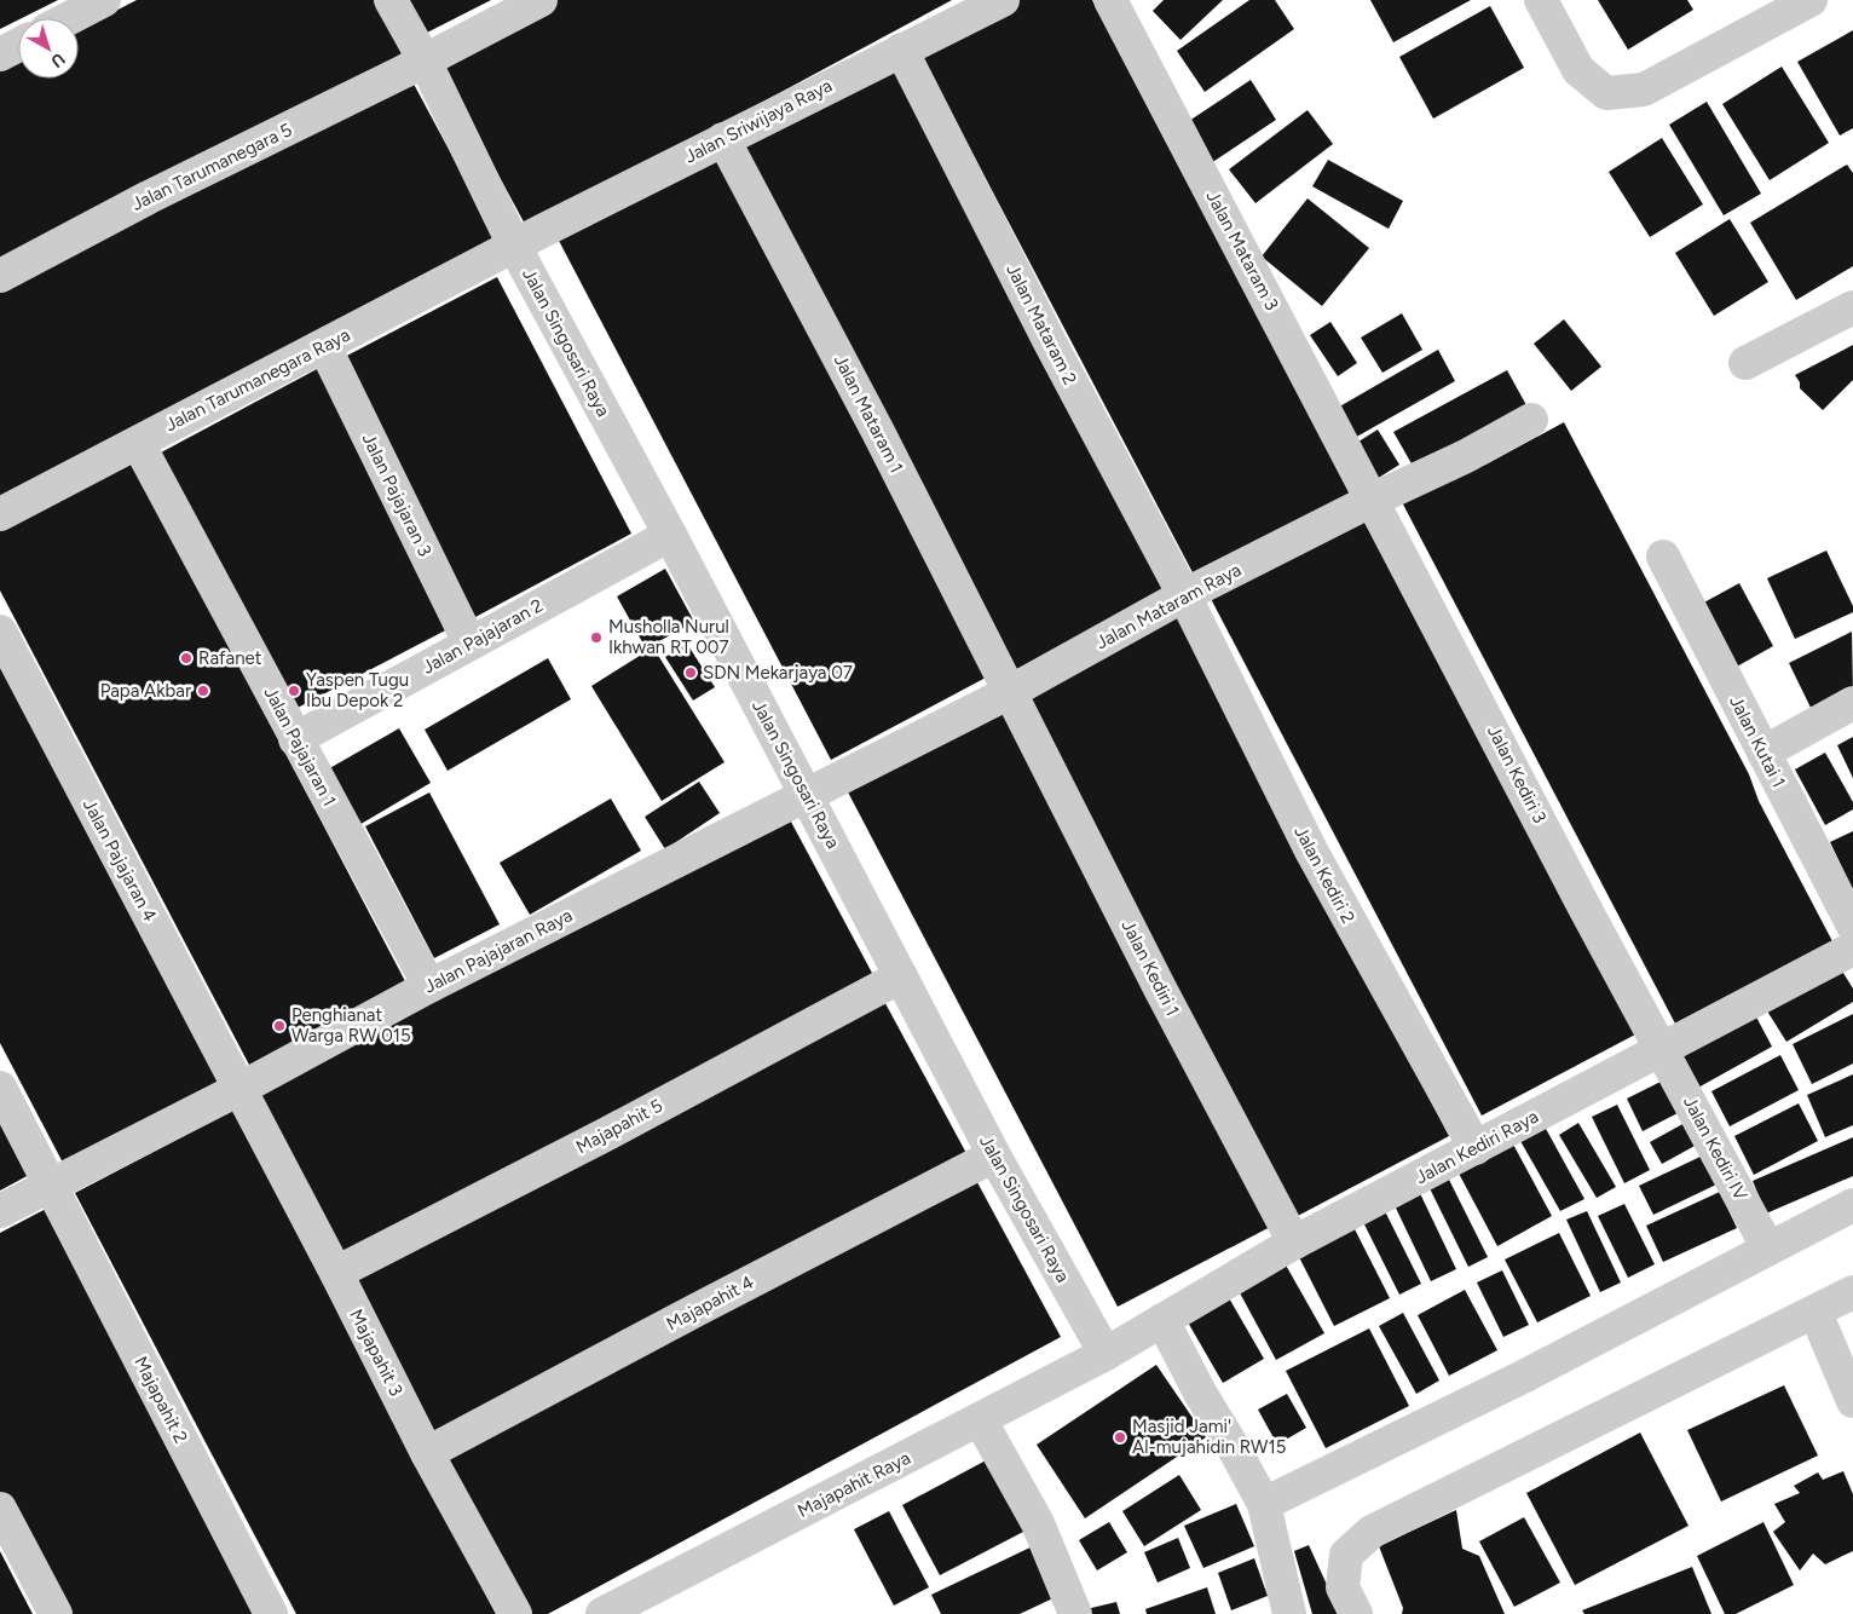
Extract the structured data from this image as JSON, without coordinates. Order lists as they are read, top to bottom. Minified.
{"streets":{"street":["Jalan Sriwijaya Raya","Jalan Tarumanegara 5","Jalan Mataram 3","Jalan Mataram 2","Jalan Singosari Raya","Jalan Tarumanegara Raya","Jalan Mataram 1","Jalan Pajajaran 3","Jalan Mataram Raya","Jalan Pajajaran 2","Jalan Kutai 1","Jalan Pajajaran 1","Jalan Kediri 3","Jalan Pajajaran 4","Jalan Kediri 2","Jalan Pajajaran Raya","Jalan Kediri 1","Majapahit 5","Jalan Kediri Raya","Jalan Kediri IV","Majapahit 4","Majapahit 3","Majapahit 2","Majapahit Raya"]},"crossings":[["Jalan Sriwijaya Raya","Jalan Mataram 2"],["Jalan Sriwijaya Raya","Jalan Singosari Raya"],["Jalan Sriwijaya Raya","Jalan Tarumanegara Raya"],["Jalan Sriwijaya Raya","Jalan Mataram 1"],["Jalan Tarumanegara 5","Jalan Singosari Raya"],["Jalan Mataram 3","Jalan Mataram Raya"],["Jalan Mataram 3","Jalan Kediri 3"],["Jalan Mataram 2","Jalan Mataram Raya"],["Jalan Mataram 2","Jalan Kediri 2"],["Jalan Singosari Raya","Jalan Tarumanegara Raya"],["Jalan Singosari Raya","Jalan Mataram Raya"],["Jalan Singosari Raya","Jalan Pajajaran 2"],["Jalan Singosari Raya","Jalan Pajajaran Raya"],["Jalan Singosari Raya","Majapahit 5"],["Jalan Singosari Raya","Jalan Kediri Raya"],["Jalan Singosari Raya","Majapahit 4"],["Jalan Singosari Raya","Majapahit Raya"],["Jalan Tarumanegara Raya","Jalan Pajajaran 3"],["Jalan Tarumanegara Raya","Jalan Pajajaran 1"],["Jalan Mataram 1","Jalan Mataram Raya"],["Jalan Mataram 1","Jalan Kediri 1"],["Jalan Pajajaran 3","Jalan Pajajaran 2"],["Jalan Mataram Raya","Jalan Kediri 3"],["Jalan Mataram Raya","Jalan Kediri 2"],["Jalan Mataram Raya","Jalan Pajajaran Raya"],["Jalan Mataram Raya","Jalan Kediri 1"],["Jalan Pajajaran 2","Jalan Pajajaran 1"],["Jalan Pajajaran 1","Jalan Pajajaran Raya"],["Jalan Kediri 3","Jalan Kediri Raya"],["Jalan Kediri 3","Jalan Kediri IV"],["Jalan Pajajaran 4","Jalan Pajajaran Raya"],["Jalan Pajajaran 4","Majapahit 3"],["Jalan Kediri 2","Jalan Kediri Raya"],["Jalan Pajajaran Raya","Majapahit 3"],["Jalan Pajajaran Raya","Majapahit 2"],["Jalan Kediri 1","Jalan Kediri Raya"],["Majapahit 5","Majapahit 3"],["Jalan Kediri Raya","Jalan Kediri IV"],["Jalan Kediri Raya","Majapahit Raya"],["Majapahit 4","Majapahit 3"]],"places":["Musholla Nurul Ikhwan RT 007","Rafanet","SDN Mekarjaya 07","Papa Akbar","Yaspen Tugu Ibu Depok 2","Penghianat Warga RW 015","Masjid Jami' Al-mujahidin RW15"],"north":"bottom right"}
